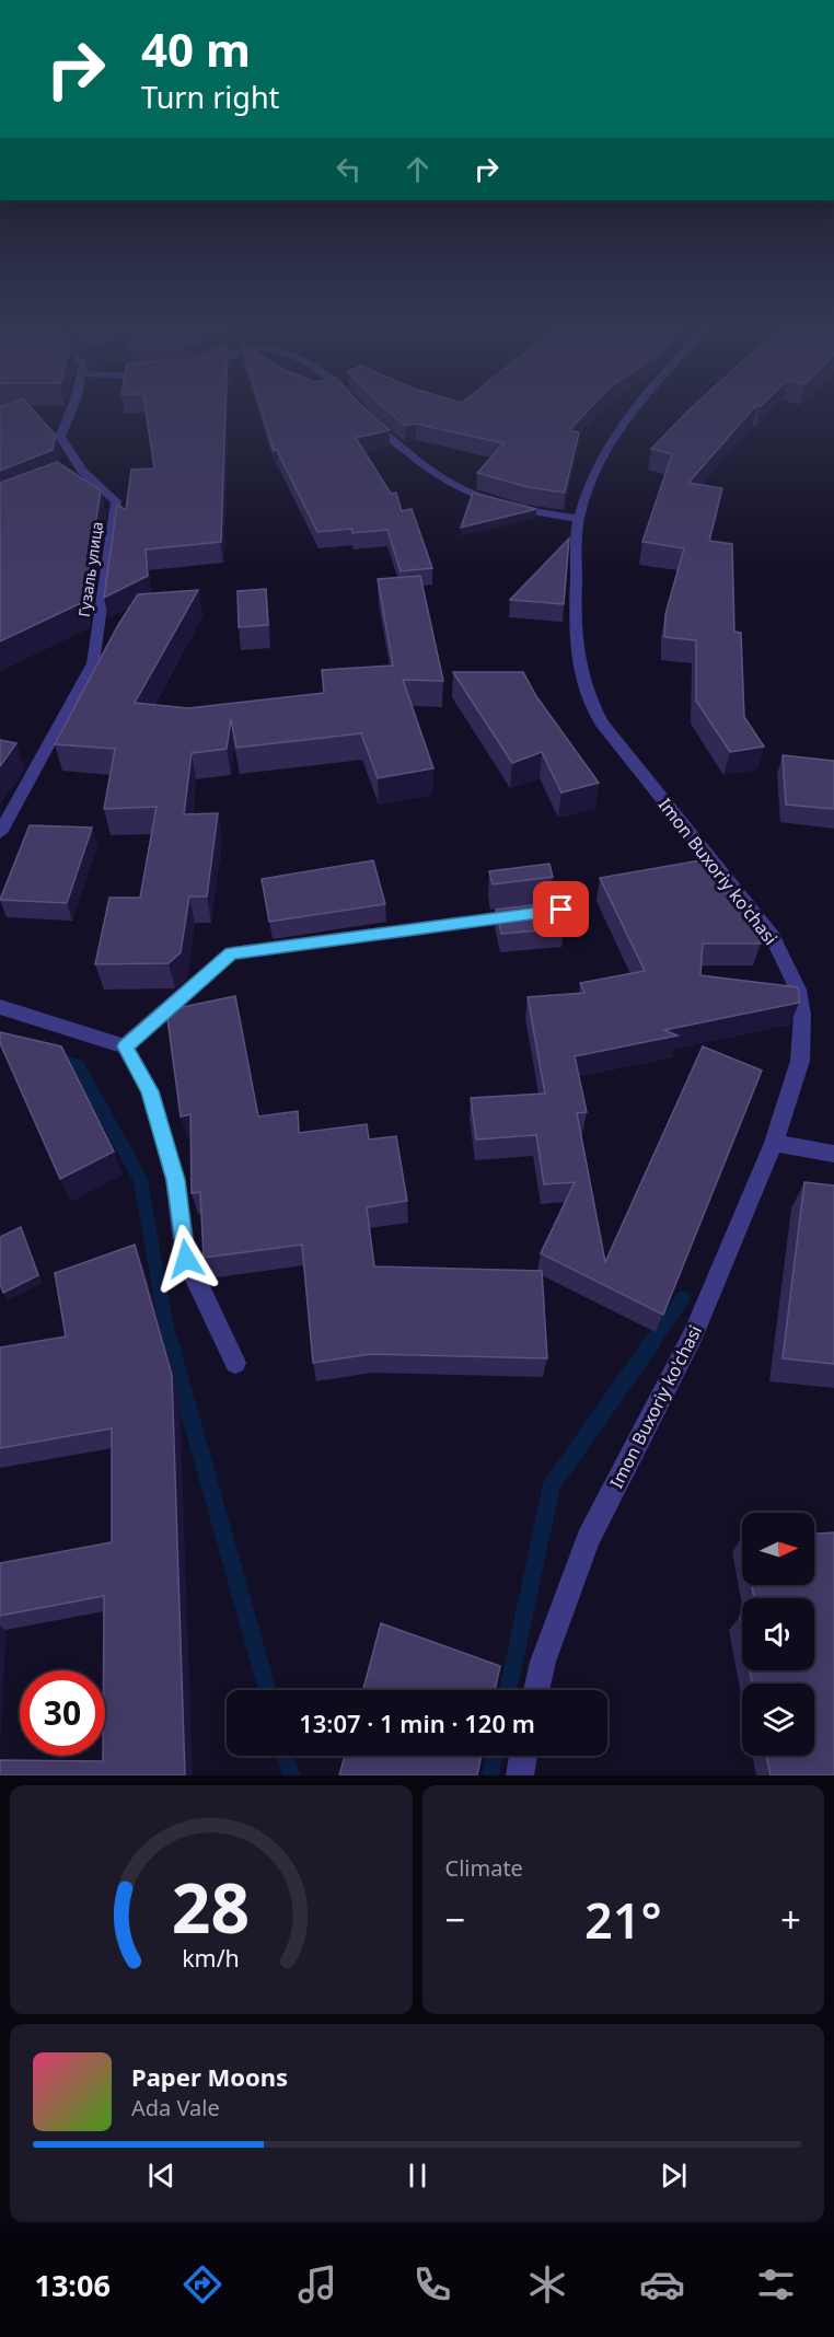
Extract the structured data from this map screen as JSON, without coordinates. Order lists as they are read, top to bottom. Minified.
{"streets":{"street":["Гузаль улица","Imon Buxoriy ko'chasi"]},"north":"right","page":{"turn":["40 m","Turn right"],"limit":"30","trip":"13:07 · 1 min · 120 m","tile":"Climate","heat":["−","21°","+"],"song":["Paper Moons","Ada Vale"],"tabs":"13:06","gauge":["28","km/h"]}}
